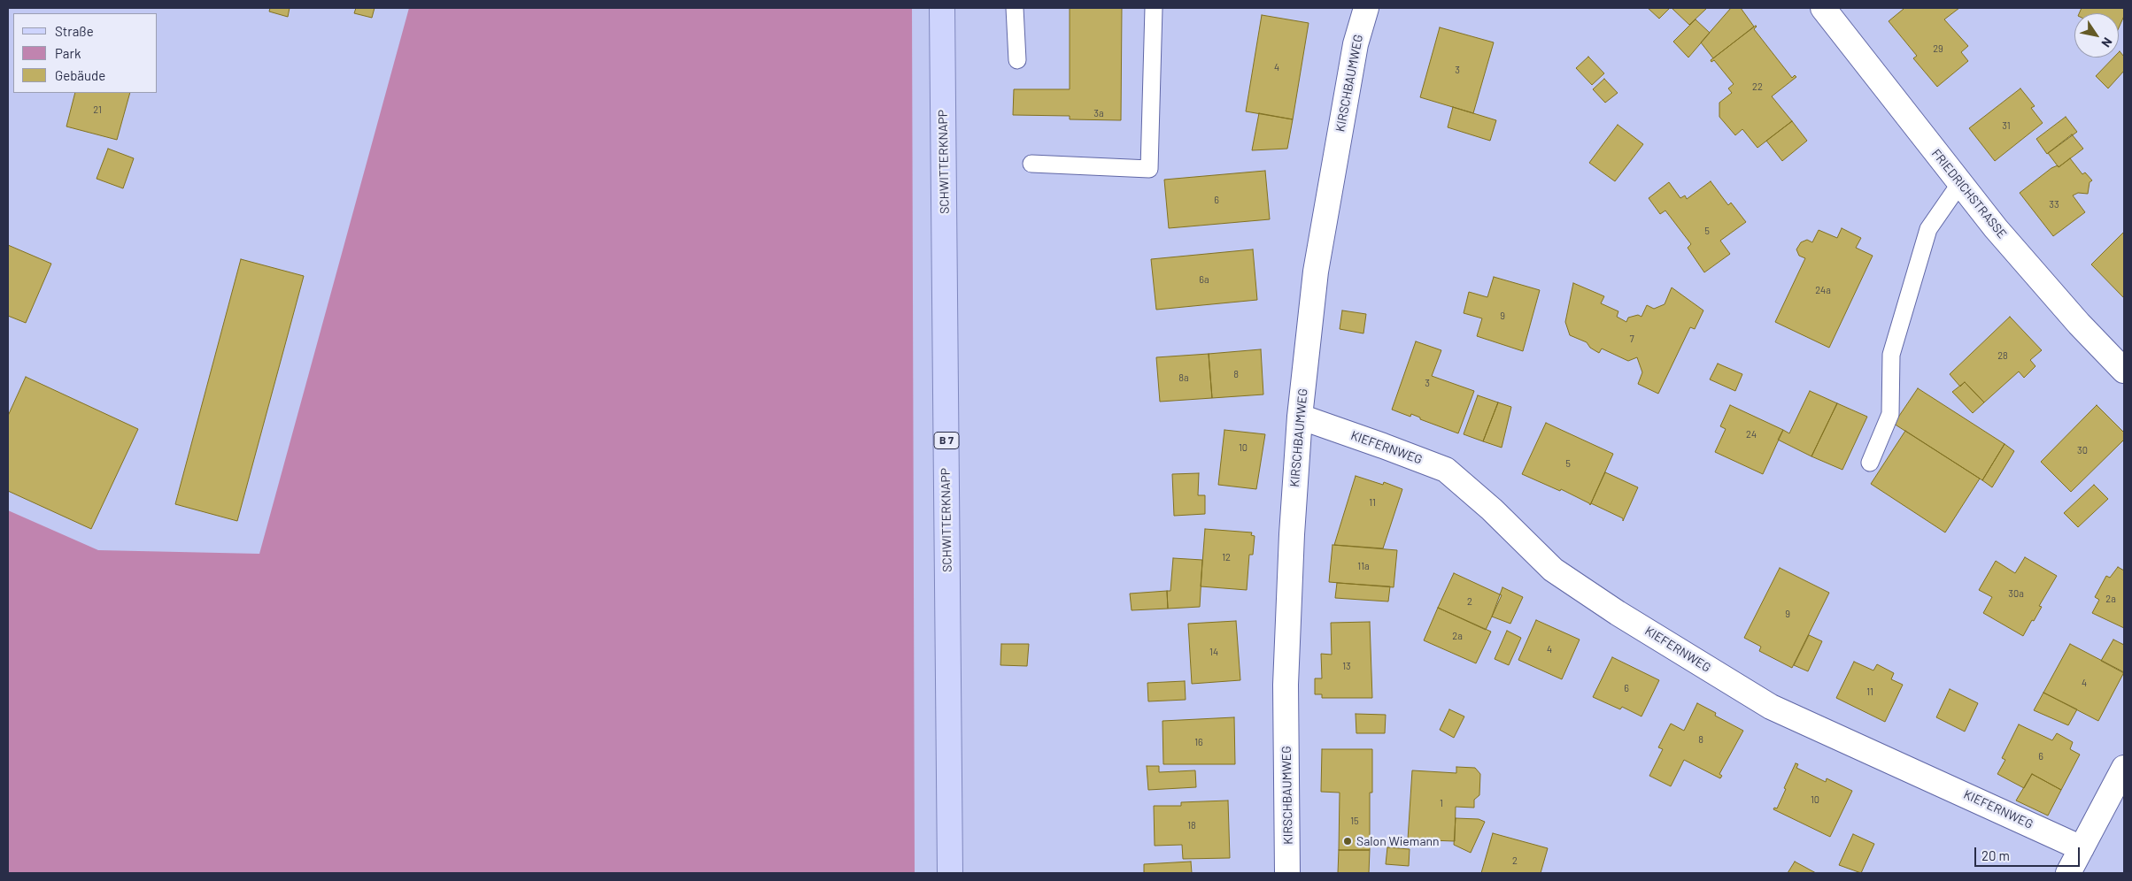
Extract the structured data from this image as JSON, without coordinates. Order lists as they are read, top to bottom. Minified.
{"streets":{"main road":["SCHWITTERKNAPP","B 7"],"street":["KIRSCHBAUMWEG","FRIEDRICHSTRASSE","KIEFERNWEG"]},"crossings":[["KIRSCHBAUMWEG","KIEFERNWEG"]],"places":["Salon Wiemann"],"house_numbers":["29","4","3","22","21","3a","31","6","33","5","6a","24a","9","7","28","8","8a","3","24","10","30","5","11","12","11a","30a","2a","2","9","2a","4","14","13","4","6","11","8","16","6","10","1","15","18","2"],"legend":["Straße","Park","Gebäude"],"scale_bar":"20 m","north":"bottom right"}
